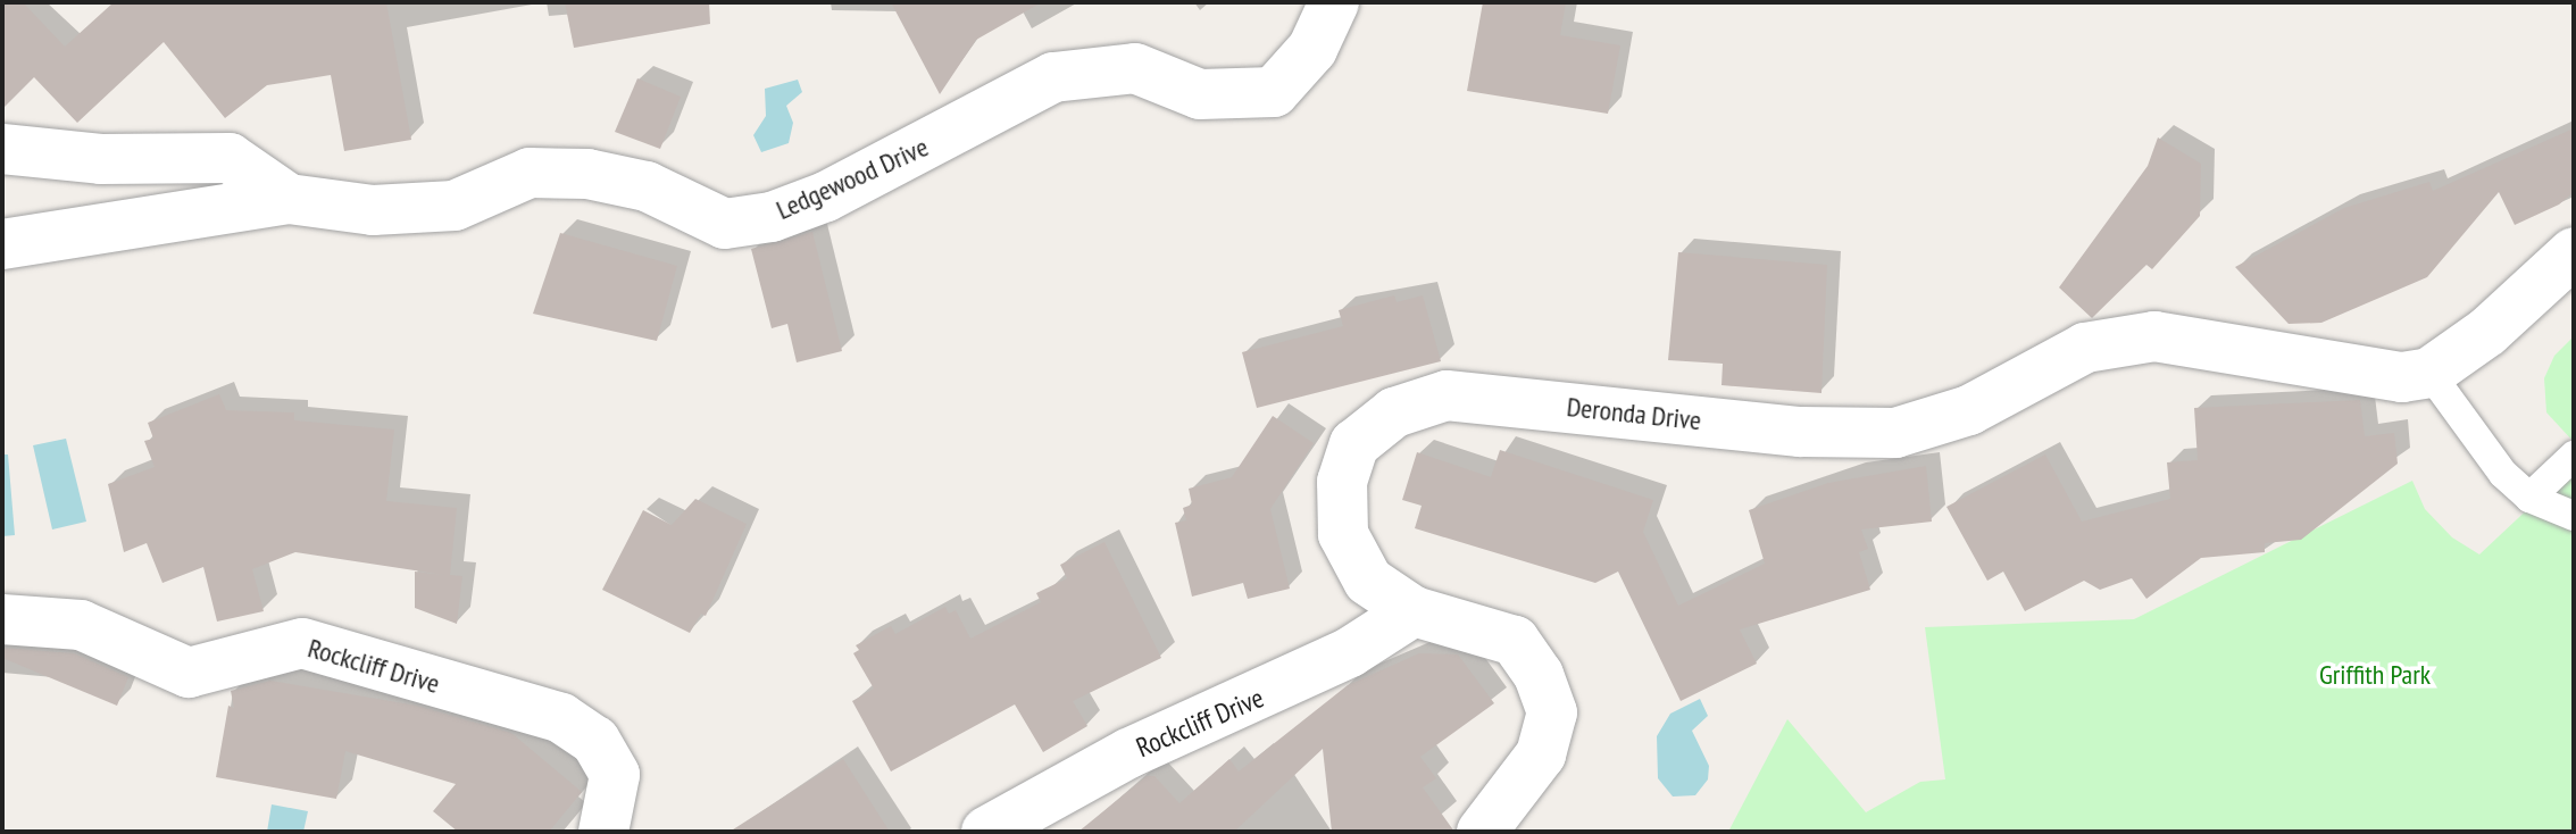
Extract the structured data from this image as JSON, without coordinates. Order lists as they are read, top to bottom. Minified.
{"streets":{"street":["Ledgewood Drive","Deronda Drive","Rockcliff Drive"]},"crossings":[["Deronda Drive","Rockcliff Drive"]],"parks":["Griffith Park"]}
